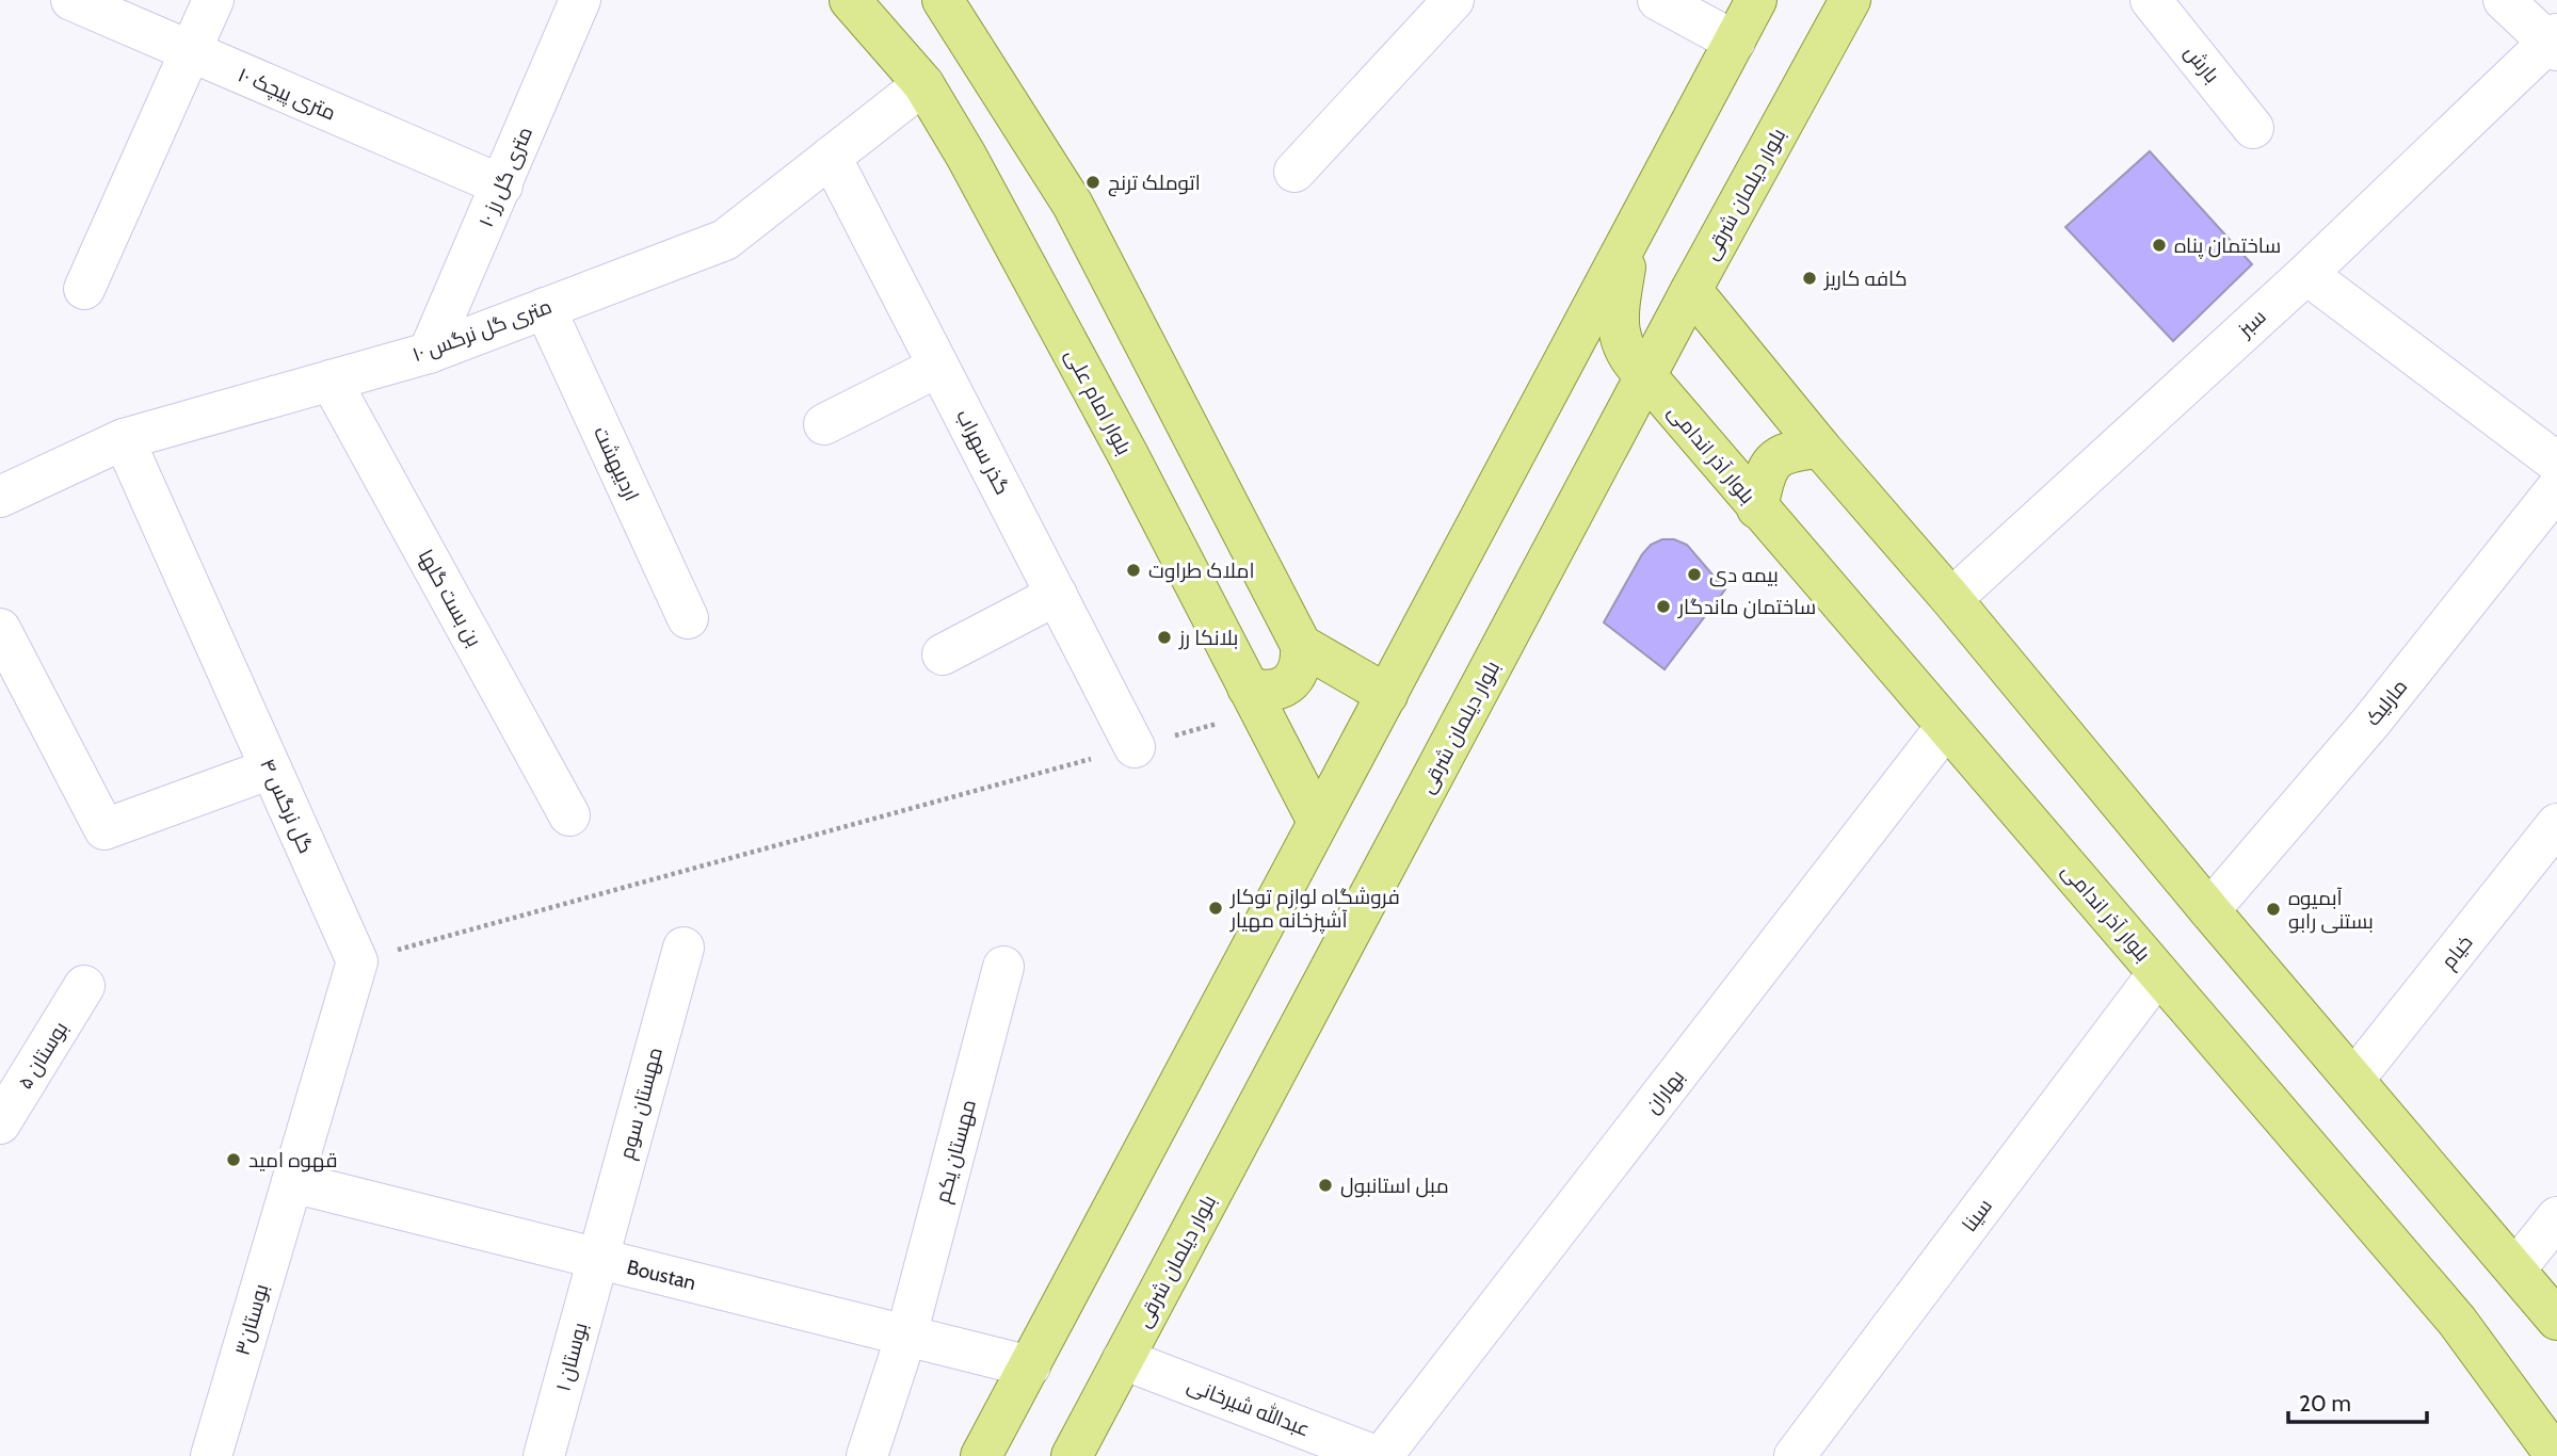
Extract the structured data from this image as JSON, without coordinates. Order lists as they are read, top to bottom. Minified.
{"streets":{"main road":["بلوار دیلمان شرقی","بلوار امام علی","بلوار آذر اندامی"],"street":["بارش","۱۰ متری پیچک","۱۰ متری گل رز","سبز","۱۰ متری گل نرگس","گذر سهراب","اردیبهشت","بن بست گلها","مارلیک","گل نرگس ۴","خیام","بوستان ۵","بهاران","مهستان سوم","مهستان یکم","سینا","Boustan","بوستان۳","بوستان ۱","عبدالله شیرخانی"]},"crossings":[["۱۰ متری پیچک","۱۰ متری گل رز"],["۱۰ متری گل رز","۱۰ متری گل نرگس"],["بلوار دیلمان شرقی","بلوار آذر اندامی"],["بلوار دیلمان شرقی","عبدالله شیرخانی"],["۱۰ متری گل نرگس","بلوار امام علی"],["۱۰ متری گل نرگس","گذر سهراب"],["۱۰ متری گل نرگس","اردیبهشت"],["۱۰ متری گل نرگس","بن بست گلها"],["۱۰ متری گل نرگس","گل نرگس ۴"],["بلوار آذر اندامی","بهاران"],["بلوار آذر اندامی","سینا"],["مهستان سوم","Boustan"],["مهستان سوم","بوستان ۱"],["مهستان یکم","Boustan"],["Boustan","بوستان۳"],["Boustan","بوستان ۱"]],"places":["اتوملک ترنج","ساختمان پناه","کافه کاریز","املاک طراوت","بیمه دی","ساختمان ماندگار","بلانکا رز","فروشگاه لوازم توکار آشپزخانه مهیار","آبمیوه بستنی رابو","قهوه امید","مبل استانبول"],"scale_bar":"20 m"}
